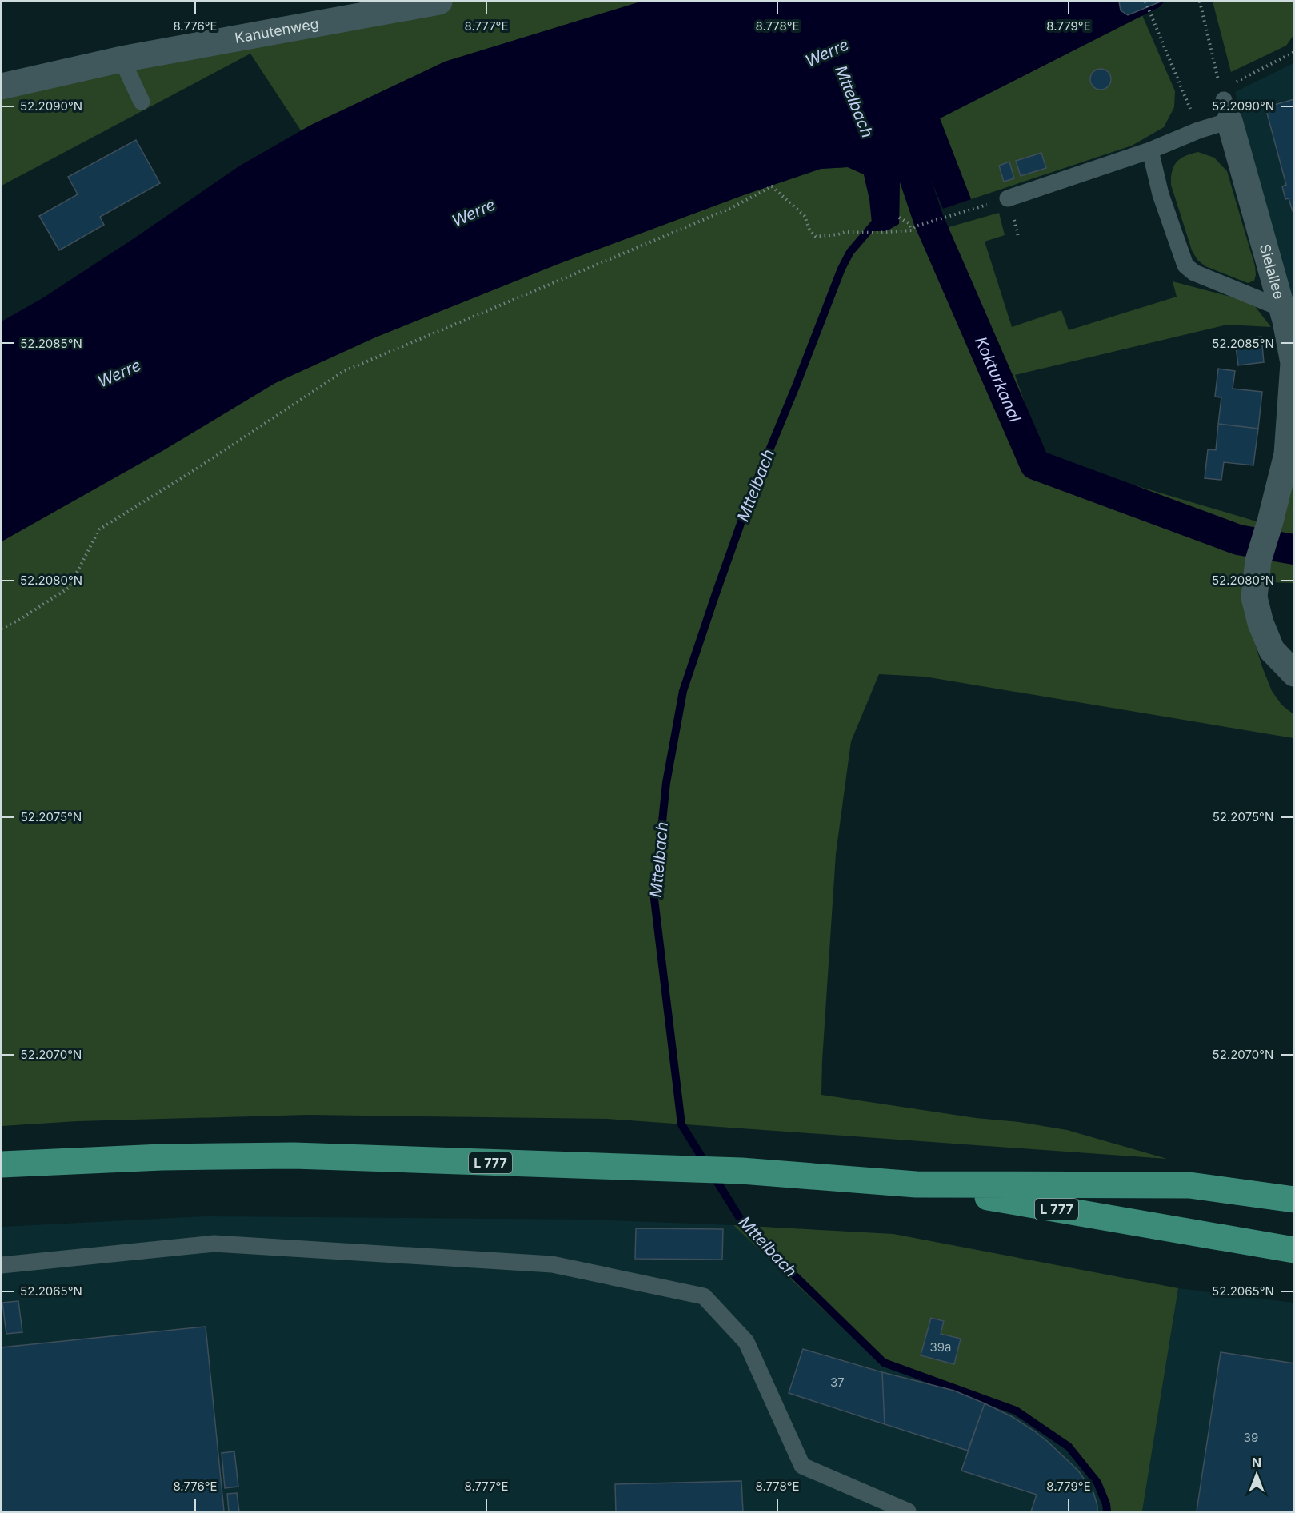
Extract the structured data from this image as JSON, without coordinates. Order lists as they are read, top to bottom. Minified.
{"streets":{"highway":["L 777"],"street":["Kanutenweg","Sielallee"]},"water":["Werre","Mttelbach","Kokturkanal"],"house_numbers":["39a","37","39"],"north":"top","coordinates":["8.776°E","8.777°E","8.778°E","8.779°E","52.2090°N","52.2085°N","52.2080°N","52.2075°N","52.2070°N","52.2065°N"]}
